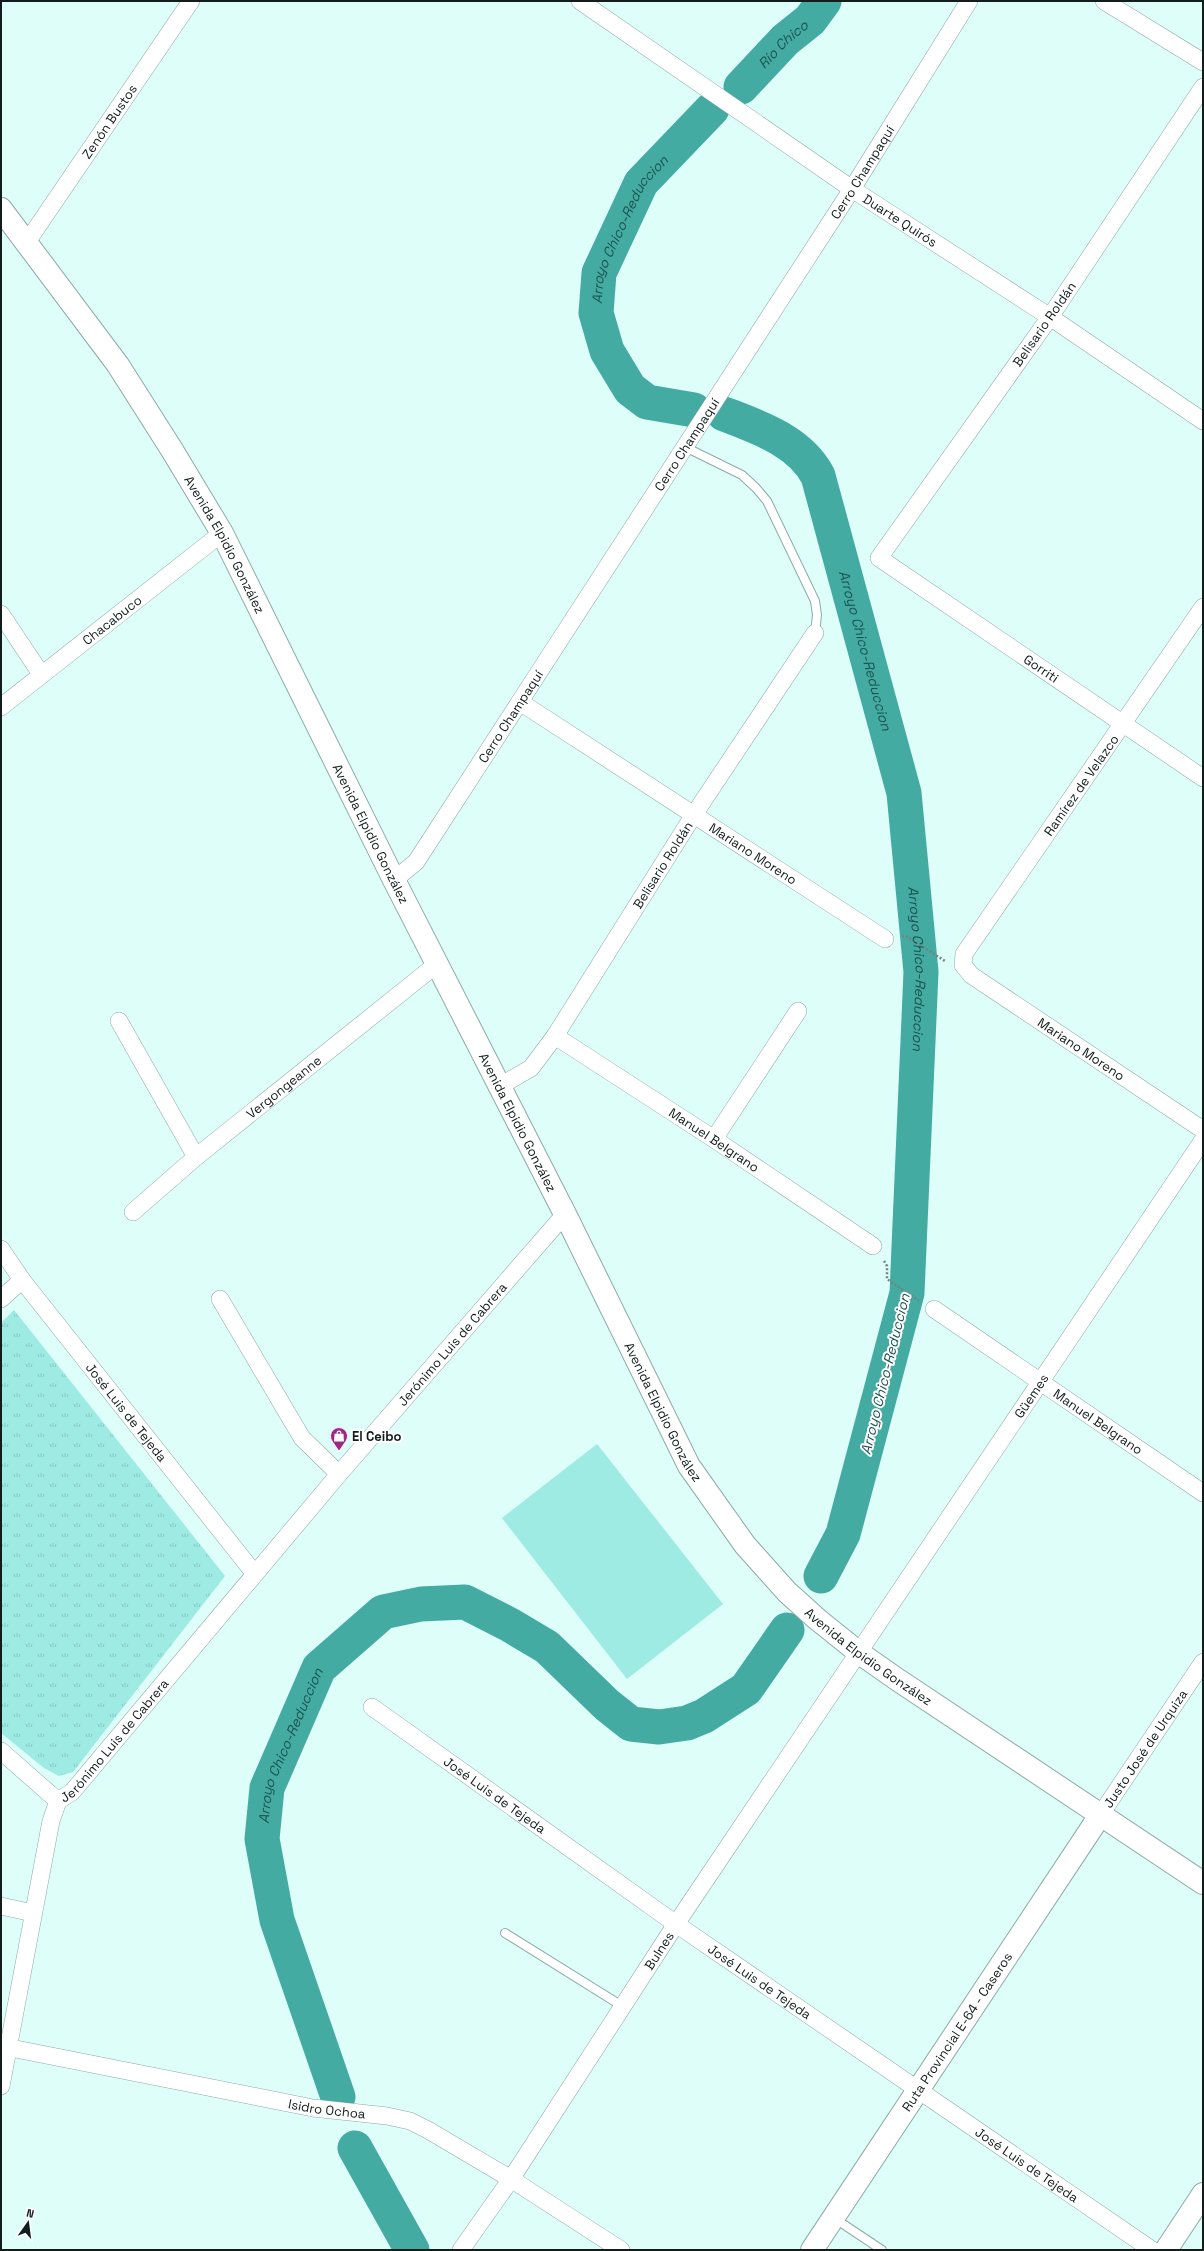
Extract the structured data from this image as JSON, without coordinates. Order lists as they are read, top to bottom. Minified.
{"streets":{"main road":["Avenida Elpidio González","Ruta Provincial E-64 - Caseros"],"street":["Zenón Bustos","Cerro Champaquí","Duarte Quirós","Belisario Roldán","Chacabuco","Gorriti","Ramírez de Velazco","Mariano Moreno","Vergongeanne","Manuel Belgrano","Jerónimo Luis de Cabrera","Güemes","José Luis de Tejeda","Justo José de Urquiza","Bulnes","Isidro Ochoa"]},"crossings":[["Zenón Bustos","Avenida Elpidio González"],["Cerro Champaquí","Duarte Quirós"],["Cerro Champaquí","Avenida Elpidio González"],["Cerro Champaquí","Mariano Moreno"],["Duarte Quirós","Belisario Roldán"],["Belisario Roldán","Avenida Elpidio González"],["Belisario Roldán","Gorriti"],["Belisario Roldán","Mariano Moreno"],["Belisario Roldán","Manuel Belgrano"],["Avenida Elpidio González","Chacabuco"],["Avenida Elpidio González","Vergongeanne"],["Avenida Elpidio González","Jerónimo Luis de Cabrera"],["Avenida Elpidio González","Güemes"],["Avenida Elpidio González","Justo José de Urquiza"],["Avenida Elpidio González","Bulnes"],["Avenida Elpidio González","Ruta Provincial E-64 - Caseros"],["Gorriti","Ramírez de Velazco"],["Ramírez de Velazco","Mariano Moreno"],["Manuel Belgrano","Güemes"],["Jerónimo Luis de Cabrera","José Luis de Tejeda"],["Jerónimo Luis de Cabrera","Isidro Ochoa"],["Güemes","Bulnes"],["José Luis de Tejeda","Bulnes"],["José Luis de Tejeda","Ruta Provincial E-64 - Caseros"],["Justo José de Urquiza","Ruta Provincial E-64 - Caseros"],["Bulnes","Isidro Ochoa"]],"water":["Río Chico","Arroyo Chico-Reduccion"],"places":{"shop":["El Ceibo"]},"north":"top"}
